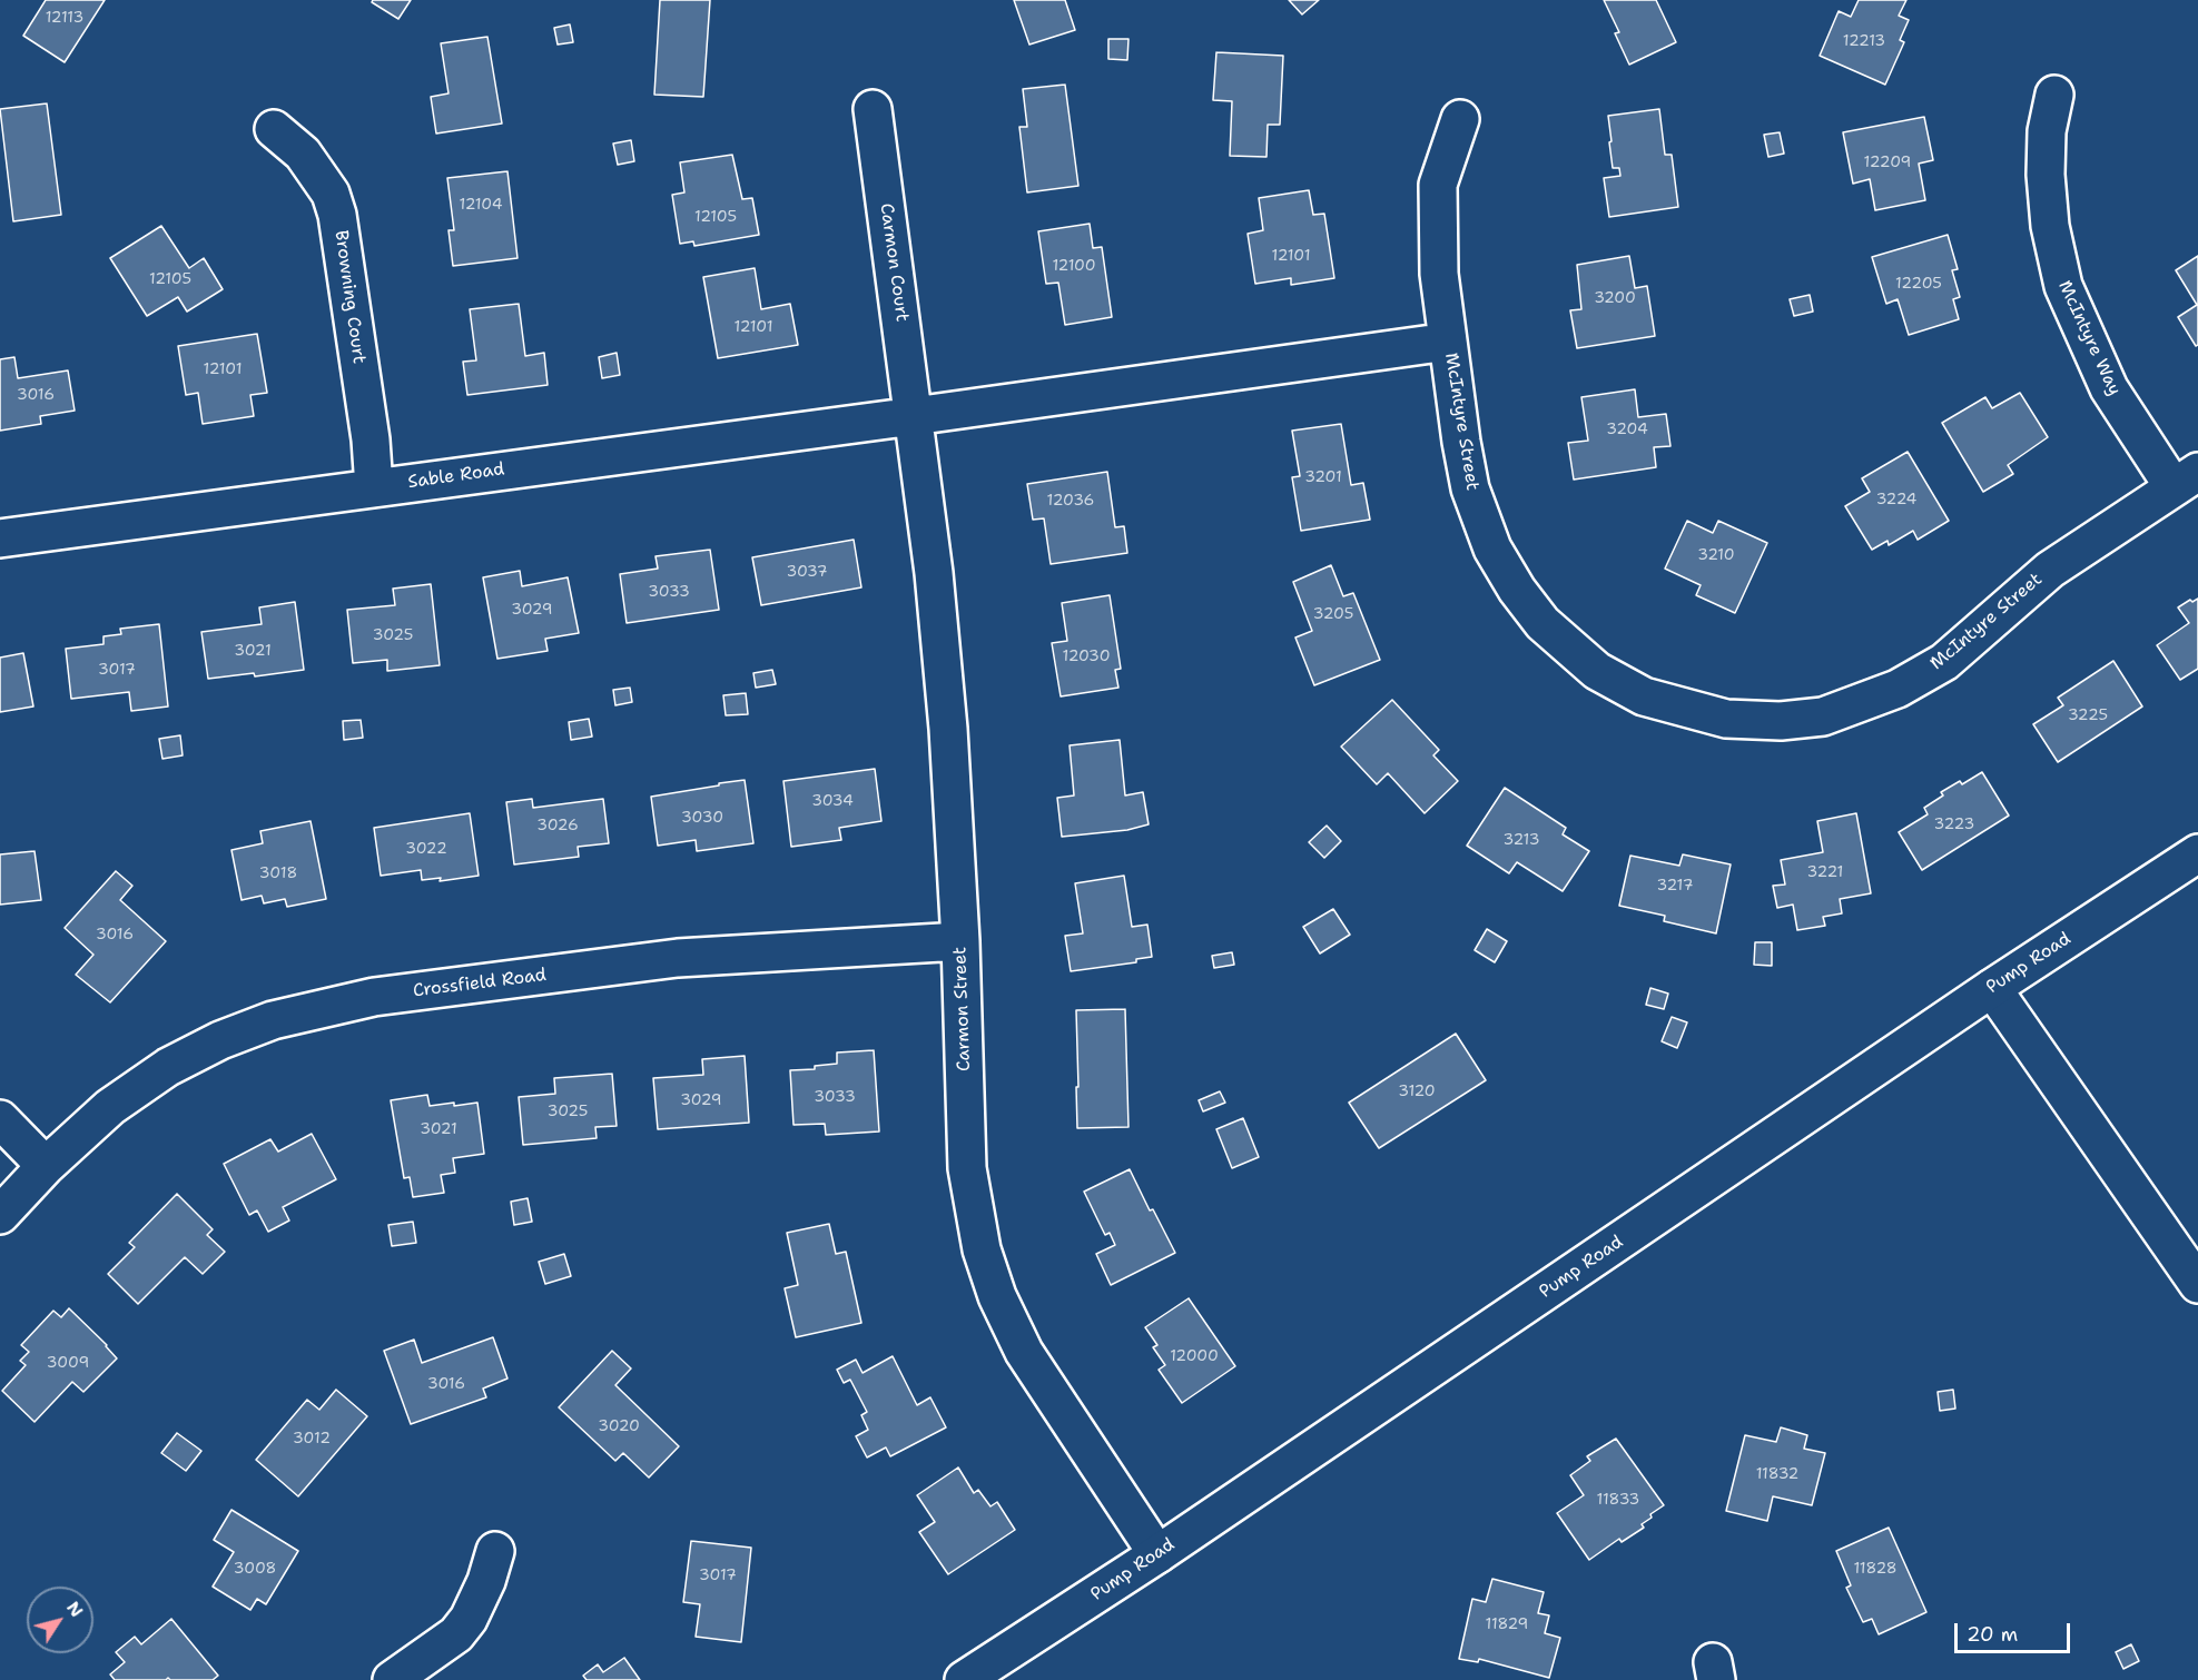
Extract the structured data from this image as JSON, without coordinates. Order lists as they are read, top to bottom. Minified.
{"streets":{"street":["Carmon Court","Browning Court","McIntyre Way","McIntyre Street","Sable Road","Pump Road","Crossfield Road","Carmon Street"]},"crossings":[["Carmon Court","McIntyre Street"],["Carmon Court","Sable Road"],["Carmon Court","Carmon Street"],["Browning Court","Sable Road"],["McIntyre Way","McIntyre Street"],["McIntyre Street","Sable Road"],["McIntyre Street","Carmon Street"],["Sable Road","Carmon Street"],["Pump Road","Carmon Street"],["Crossfield Road","Carmon Street"]],"house_numbers":["12113","12213","12209","12104","12105","12101","12100","12105","12205","3200","12101","12101","3016","3204","3201","3224","12036","3210","3037","3033","3029","3205","3025","3021","12030","3017","3225","3034","3030","3223","3026","3213","3022","3221","3018","3217","3016","3120","3033","3029","3025","3021","12000","3009","3016","3020","3012","11832","11833","3008","11828","3017","11829"],"scale_bar":"20 m","north":"top right"}
